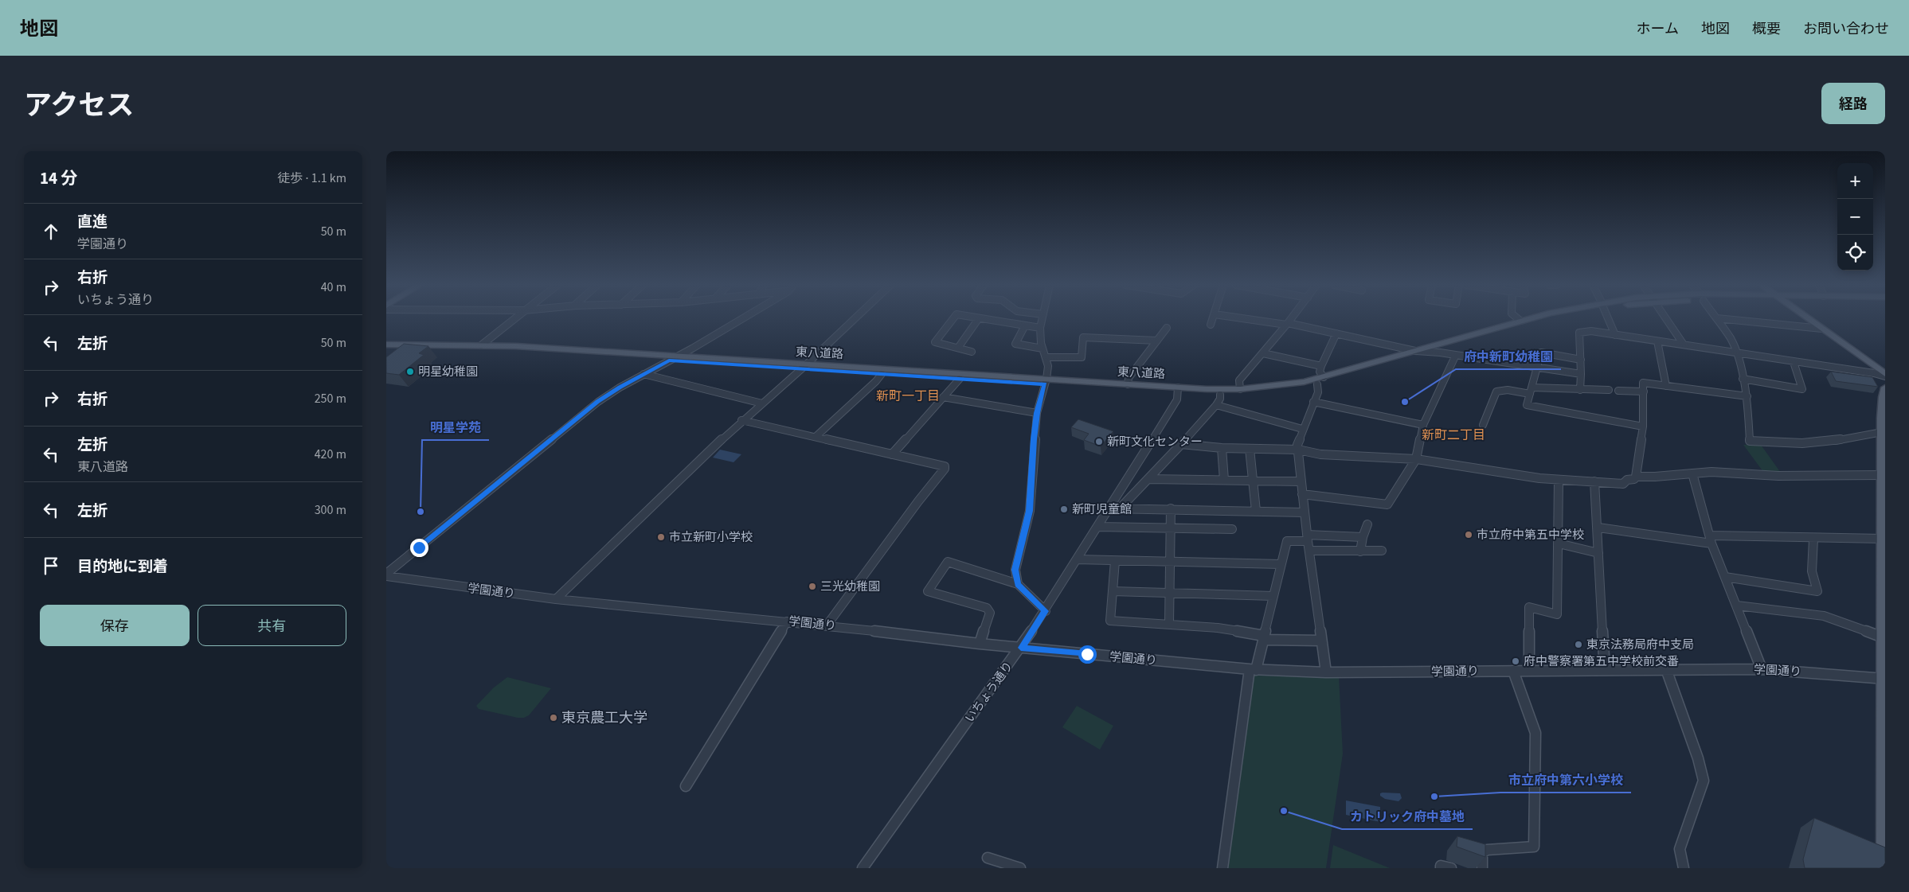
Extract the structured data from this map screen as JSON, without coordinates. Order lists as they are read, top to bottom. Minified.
{"streets":{"main road":["東八道路"],"street":["学園通り","いちょう通り"]},"crossings":[["東八道路","いちょう通り"],["学園通り","いちょう通り"]],"districts":["新町一丁目","新町二丁目"],"places":["明星幼稚園","府中新町幼稚園","新町文化センター","新町児童館","明星学苑","市立府中第五中学校","市立新町小学校","三光幼稚園","東京法務局府中支局","府中警察署第五中学校前交番","東京農工大学","市立府中第六小学校","カトリック府中墓地"],"page":{"header":"地図","nav":["ホーム","地図","概要","お問い合わせ"],"title":"アクセス","buttons":["経路",["保存","共有"]],"heading":["14 分","徒歩 · 1.1 km"],"map_buttons":["+","−"],"list":[["直進","学園通り","50 m"],["右折","いちょう通り","40 m"],["左折","50 m"],["右折","250 m"],["左折","東八道路","420 m"],["左折","300 m"],"目的地に到着"]}}
